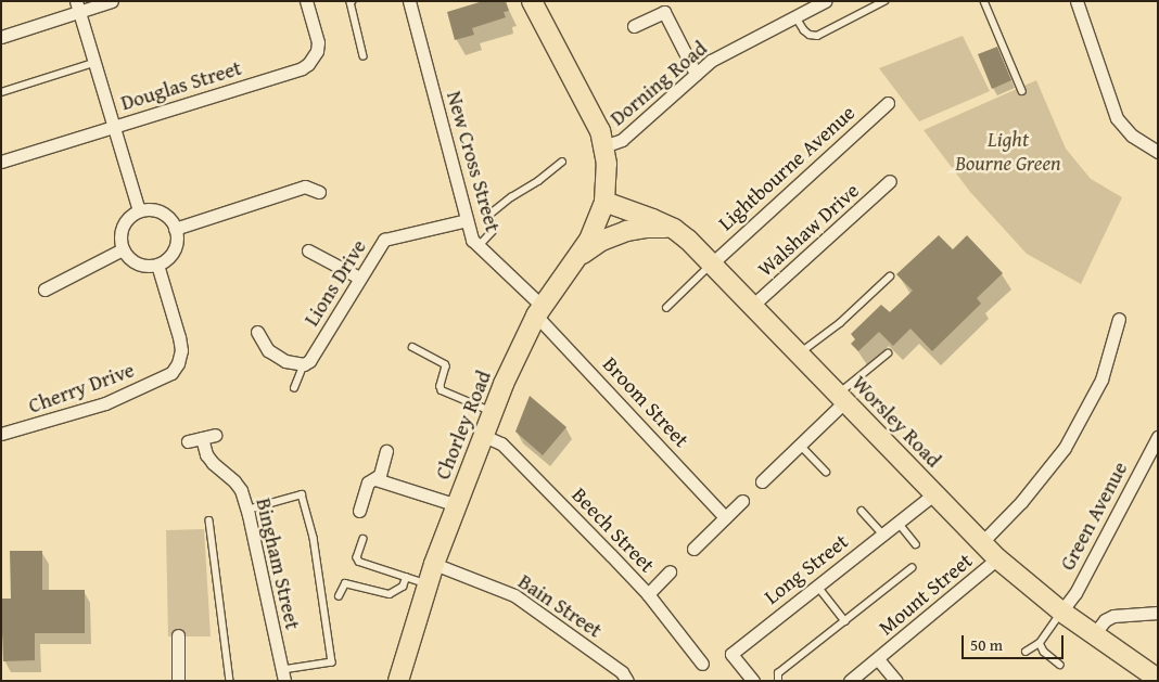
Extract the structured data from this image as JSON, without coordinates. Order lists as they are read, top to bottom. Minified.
{"streets":{"main road":["Worsley Road","Chorley Road"],"street":["Dorning Road","Douglas Street","New Cross Street","Lightbourne Avenue","Walshaw Drive","Lions Drive","Cherry Drive","Broom Street","Green Avenue","Beech Street","Bingham Street","Long Street","Mount Street","Bain Street"]},"crossings":[["New Cross Street","Lions Drive"],["New Cross Street","Broom Street"],["New Cross Street","Chorley Road"],["Lightbourne Avenue","Worsley Road"],["Walshaw Drive","Worsley Road"],["Broom Street","Chorley Road"],["Worsley Road","Chorley Road"],["Worsley Road","Green Avenue"],["Worsley Road","Long Street"],["Worsley Road","Mount Street"],["Chorley Road","Beech Street"],["Chorley Road","Bain Street"]],"parks":["Light Bourne Green"],"scale_bar":"50 m"}
